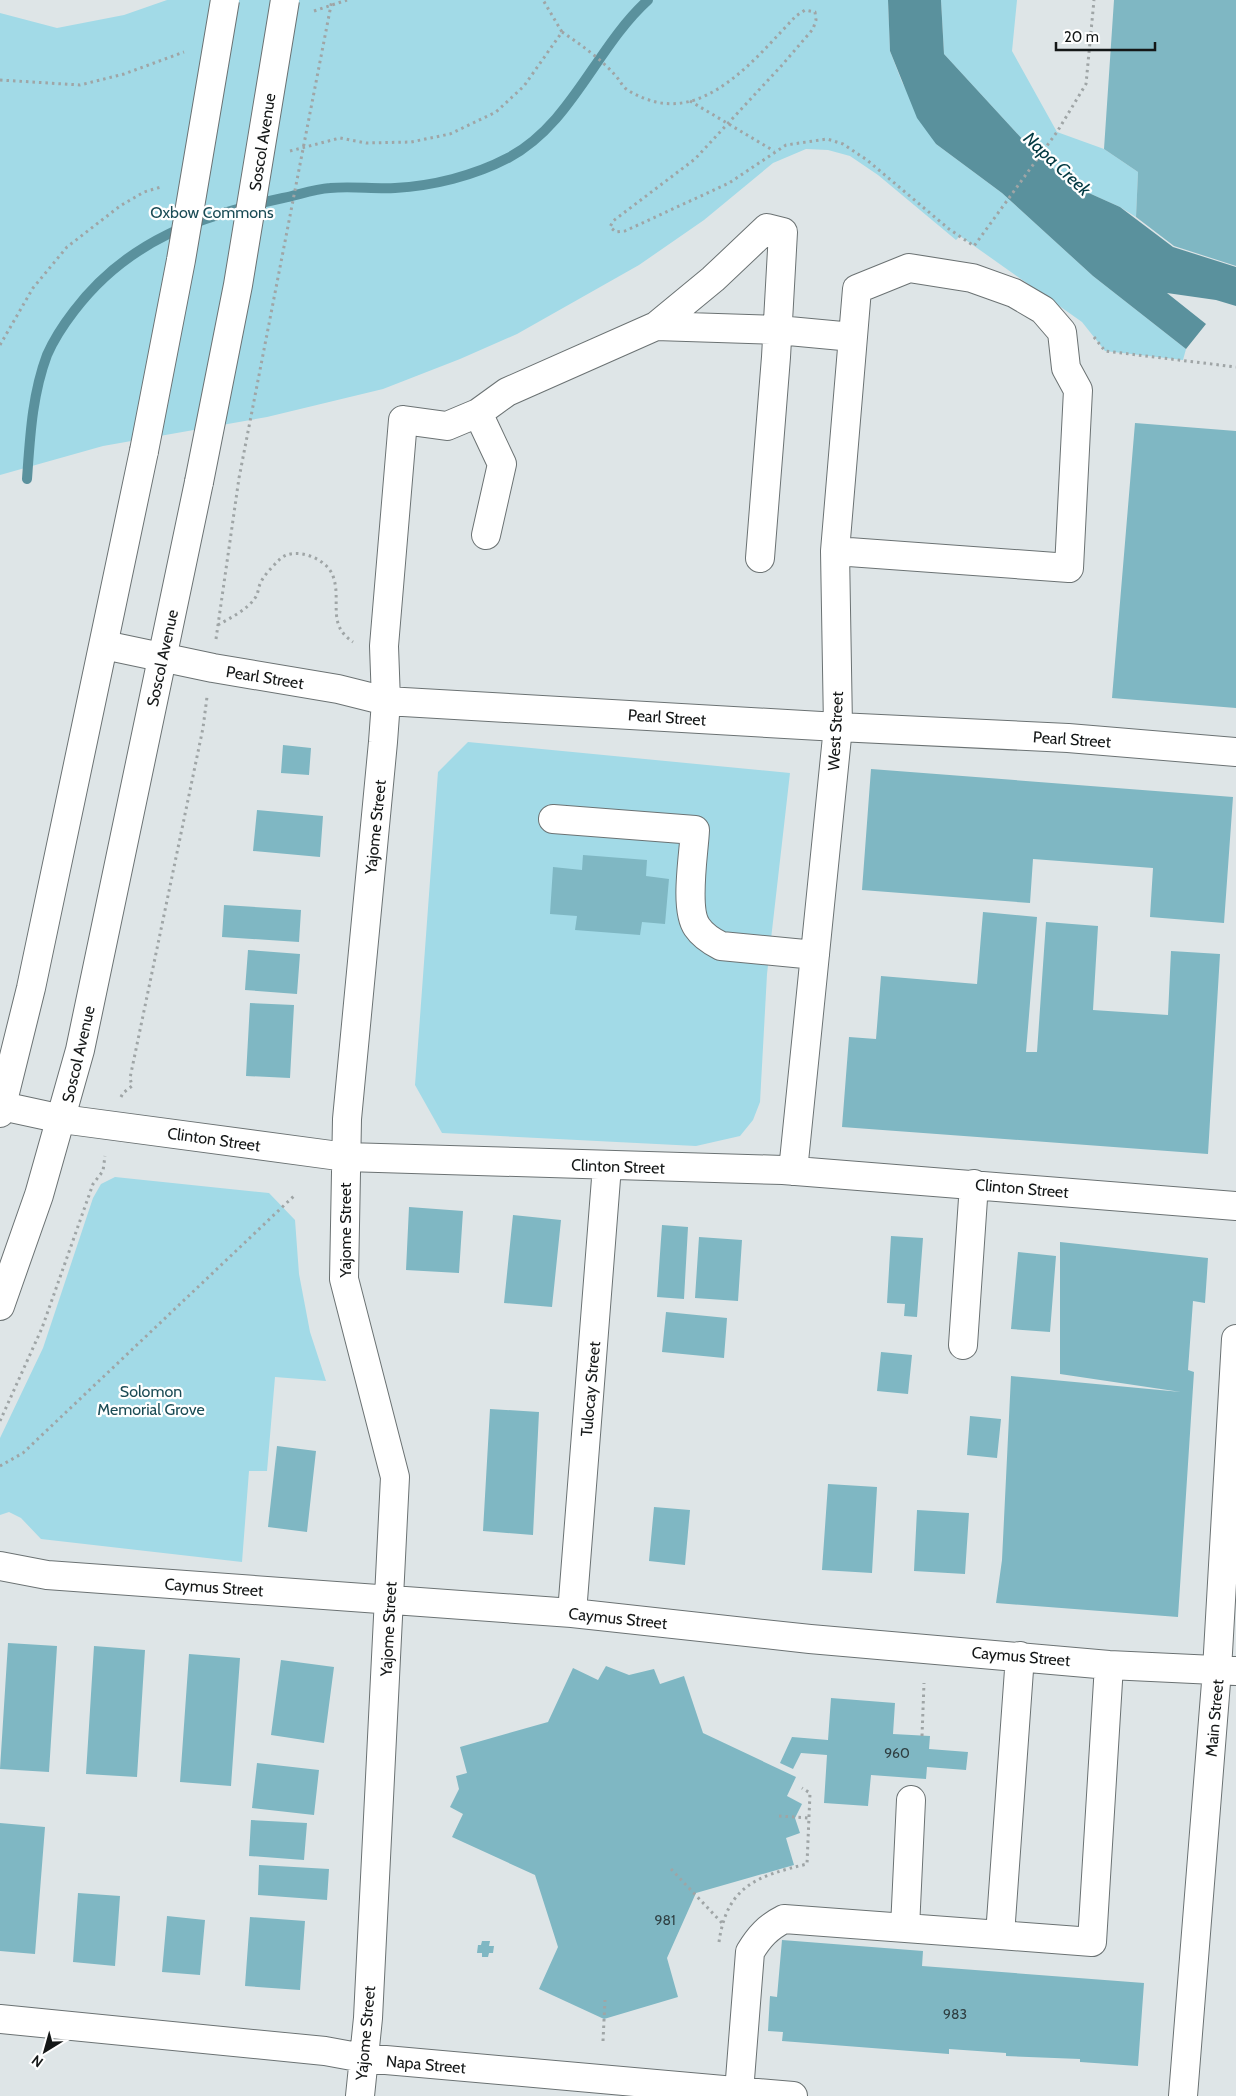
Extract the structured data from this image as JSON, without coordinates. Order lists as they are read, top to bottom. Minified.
{"streets":{"street":["Soscol Avenue","Pearl Street","West Street","Yajome Street","Clinton Street","Tulocay Street","Caymus Street","Main Street","Napa Street"]},"crossings":[["Soscol Avenue","Pearl Street"],["Soscol Avenue","Clinton Street"],["Pearl Street","West Street"],["Pearl Street","Yajome Street"],["West Street","Clinton Street"],["Yajome Street","Clinton Street"],["Yajome Street","Caymus Street"],["Yajome Street","Napa Street"],["Clinton Street","Tulocay Street"],["Tulocay Street","Caymus Street"],["Caymus Street","Main Street"]],"water":["Napa Creek"],"parks":["Oxbow Commons","Solomon Memorial Grove"],"house_numbers":["960","981","983"],"scale_bar":"20 m","north":"bottom left"}
